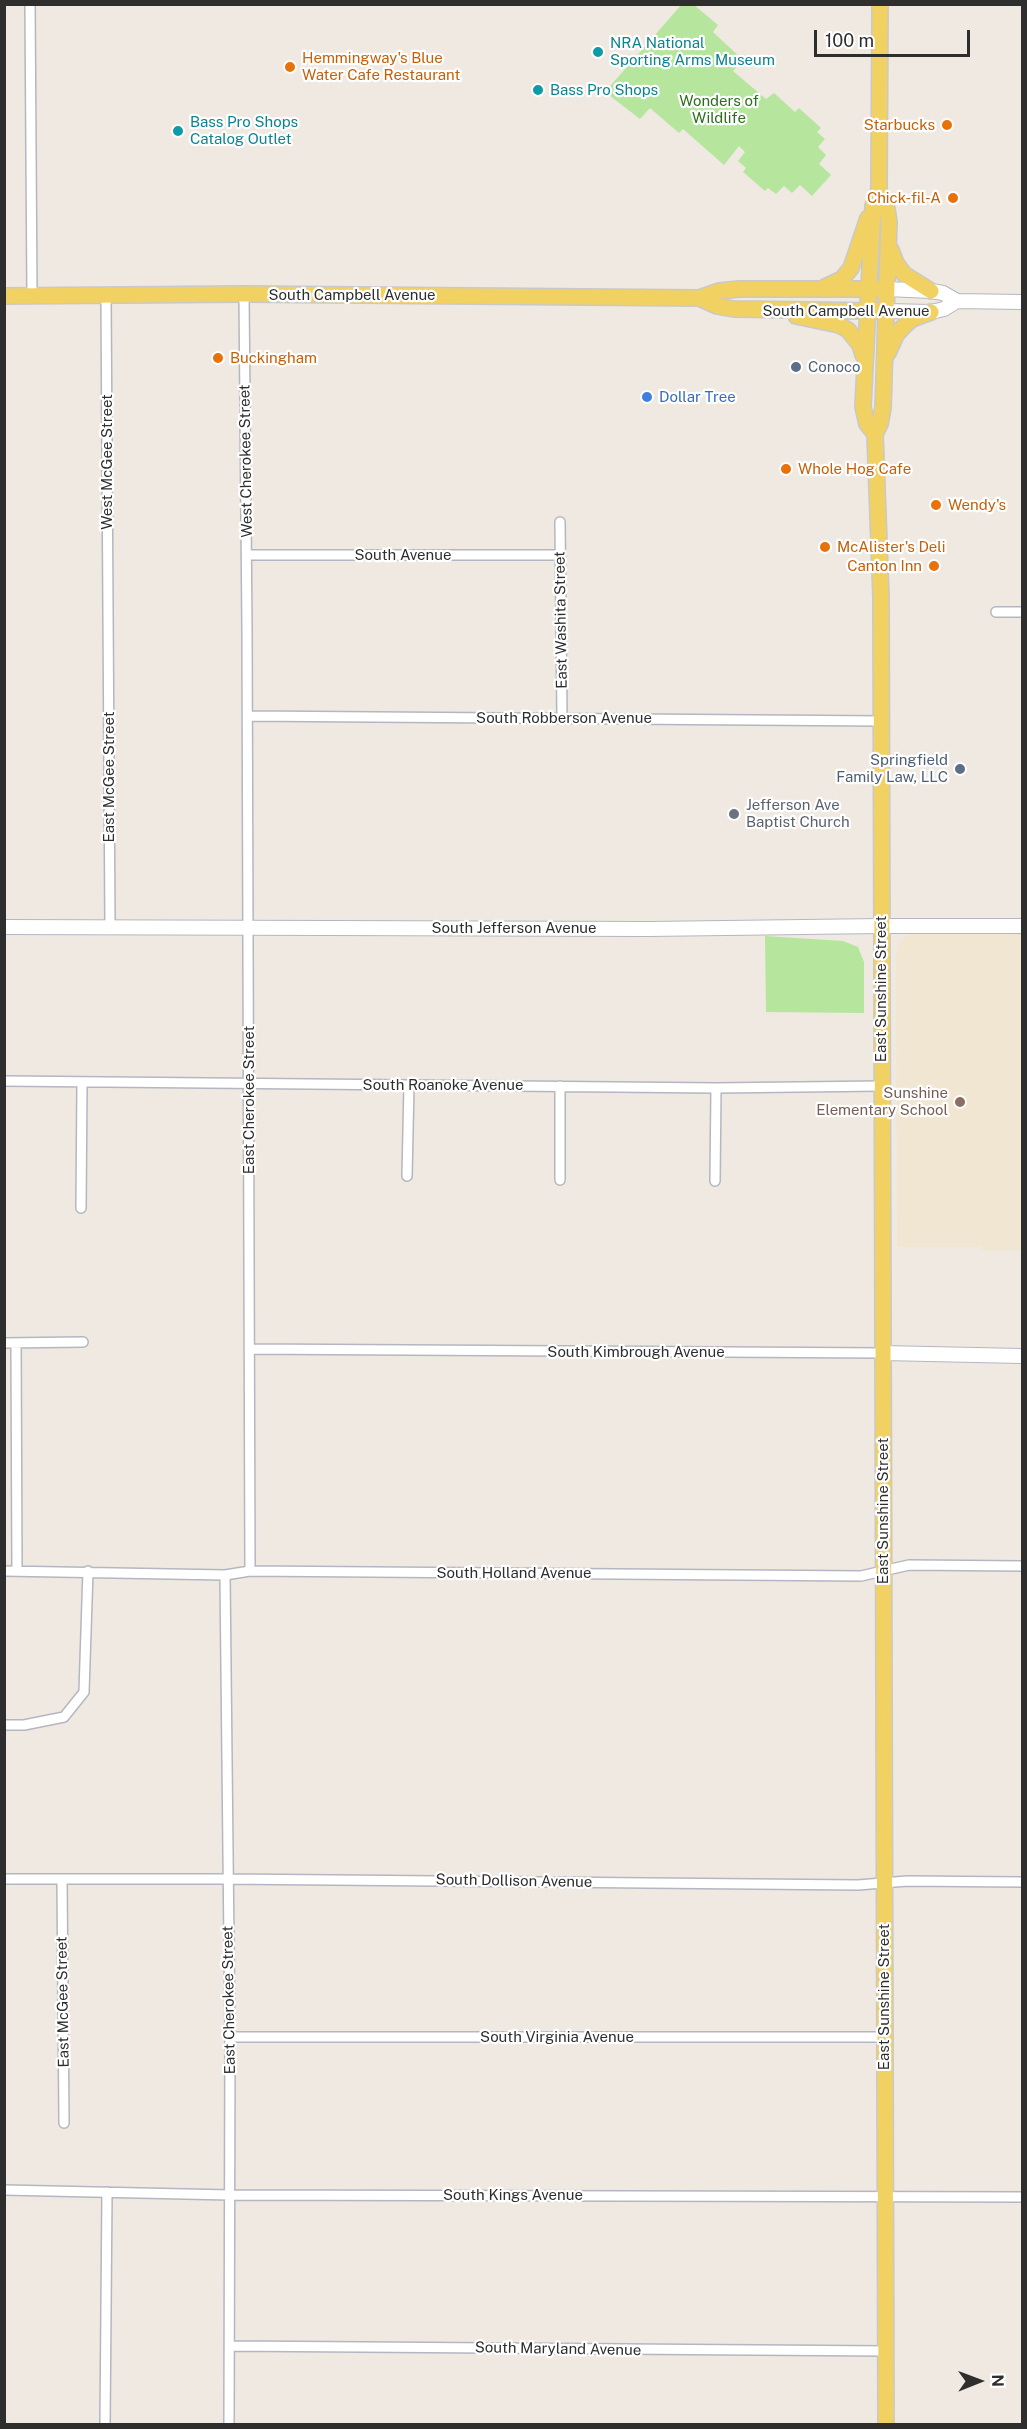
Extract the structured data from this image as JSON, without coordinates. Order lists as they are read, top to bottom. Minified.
{"streets":{"main road":["South Campbell Avenue","East Sunshine Street"],"street":["West Cherokee Street","West McGee Street","South Avenue","East Washita Street","South Robberson Avenue","East McGee Street","South Jefferson Avenue","South Roanoke Avenue","East Cherokee Street","South Kimbrough Avenue","South Holland Avenue","South Dollison Avenue","South Virginia Avenue","South Kings Avenue","South Maryland Avenue"]},"crossings":[["South Campbell Avenue","West Cherokee Street"],["South Campbell Avenue","West McGee Street"],["West Cherokee Street","South Avenue"],["West Cherokee Street","East Cherokee Street"],["West McGee Street","East McGee Street"],["South Avenue","East Washita Street"],["East Washita Street","South Robberson Avenue"],["South Robberson Avenue","East Sunshine Street"],["South Robberson Avenue","East Cherokee Street"],["East McGee Street","South Jefferson Avenue"],["East McGee Street","South Dollison Avenue"],["South Jefferson Avenue","East Sunshine Street"],["South Jefferson Avenue","East Cherokee Street"],["East Sunshine Street","South Roanoke Avenue"],["East Sunshine Street","South Kimbrough Avenue"],["East Sunshine Street","South Holland Avenue"],["East Sunshine Street","South Dollison Avenue"],["East Sunshine Street","South Virginia Avenue"],["East Sunshine Street","South Kings Avenue"],["East Sunshine Street","South Maryland Avenue"],["South Roanoke Avenue","East Cherokee Street"],["East Cherokee Street","South Kimbrough Avenue"],["East Cherokee Street","South Holland Avenue"],["East Cherokee Street","South Dollison Avenue"],["East Cherokee Street","South Virginia Avenue"],["East Cherokee Street","South Kings Avenue"],["East Cherokee Street","South Maryland Avenue"]],"parks":["Wonders of Wildlife"],"places":["NRA National Sporting Arms Museum","Hemmingway's Blue Water Cafe Restaurant","Bass Pro Shops","Starbucks","Bass Pro Shops Catalog Outlet","Chick-fil-A","Buckingham","Conoco","Dollar Tree","Whole Hog Cafe","Wendy's","McAlister's Deli","Canton Inn","Springfield Family Law, LLC","Jefferson Ave Baptist Church","Sunshine Elementary School"],"scale_bar":"100 m","north":"right"}
